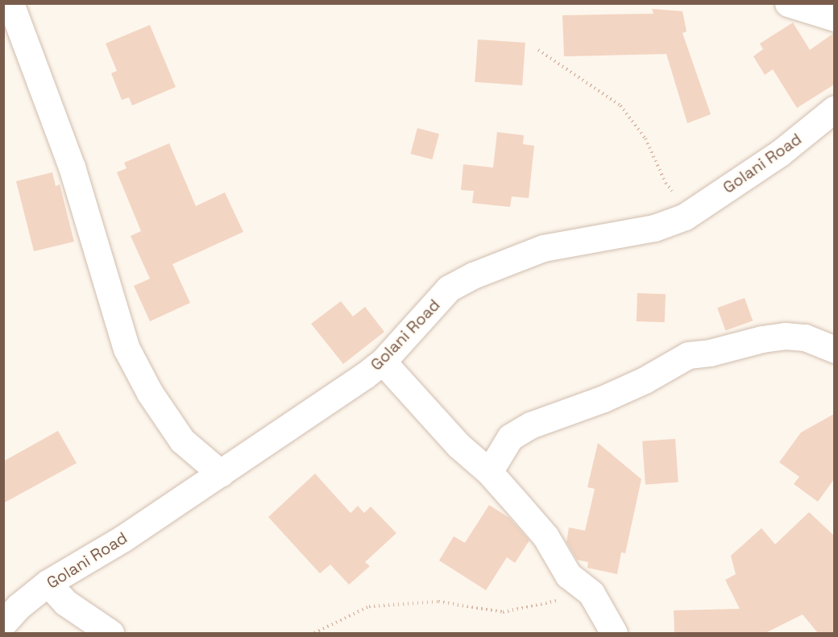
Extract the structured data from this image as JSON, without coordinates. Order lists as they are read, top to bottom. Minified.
{"streets":{"street":["Golani Road"]}}
